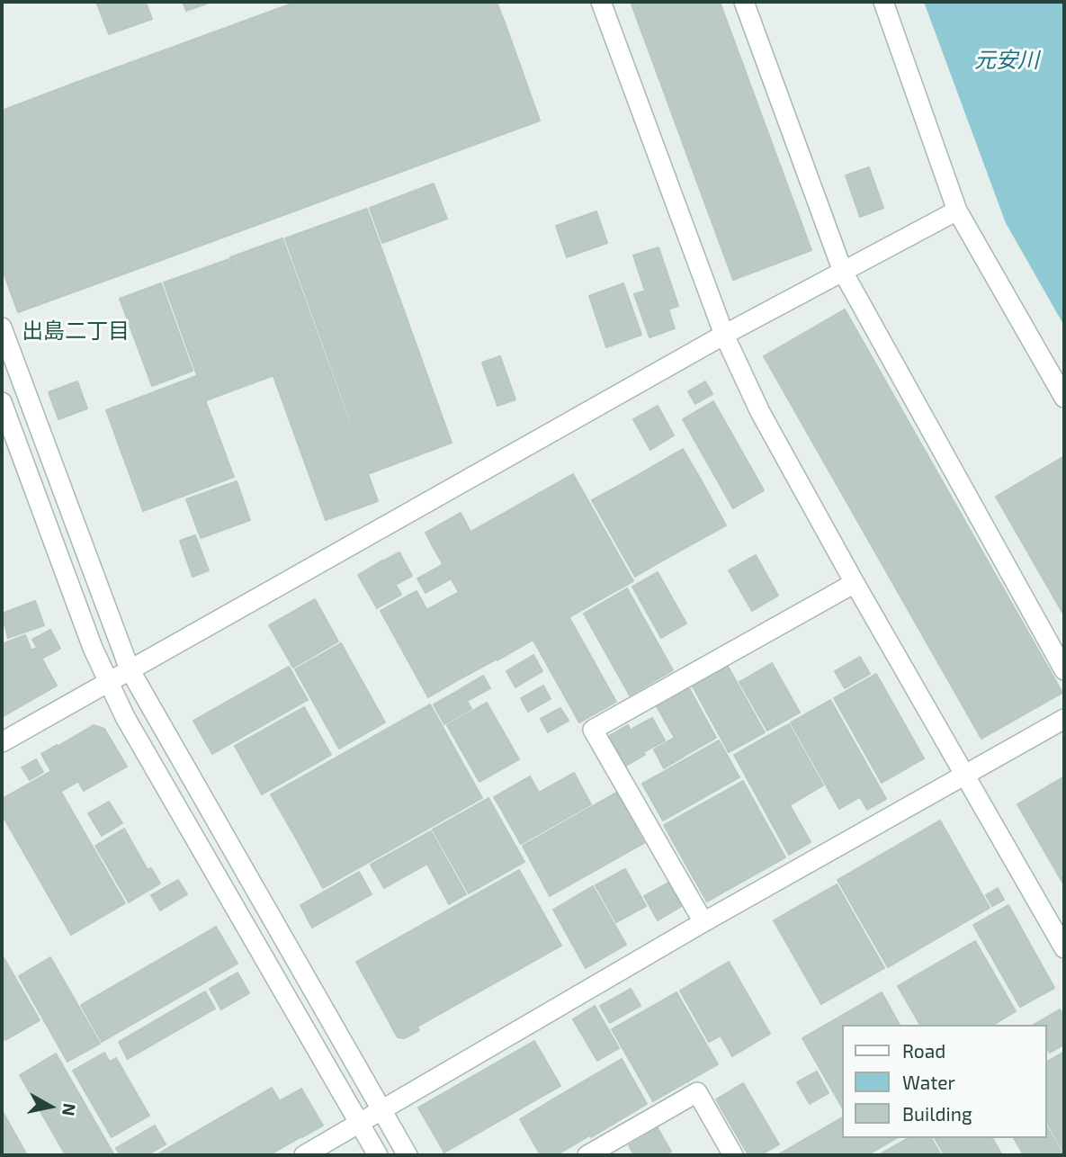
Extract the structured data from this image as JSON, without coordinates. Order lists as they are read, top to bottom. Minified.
{"districts":["出島二丁目"],"water":["元安川"],"legend":["Road","Water","Building"],"north":"right"}
